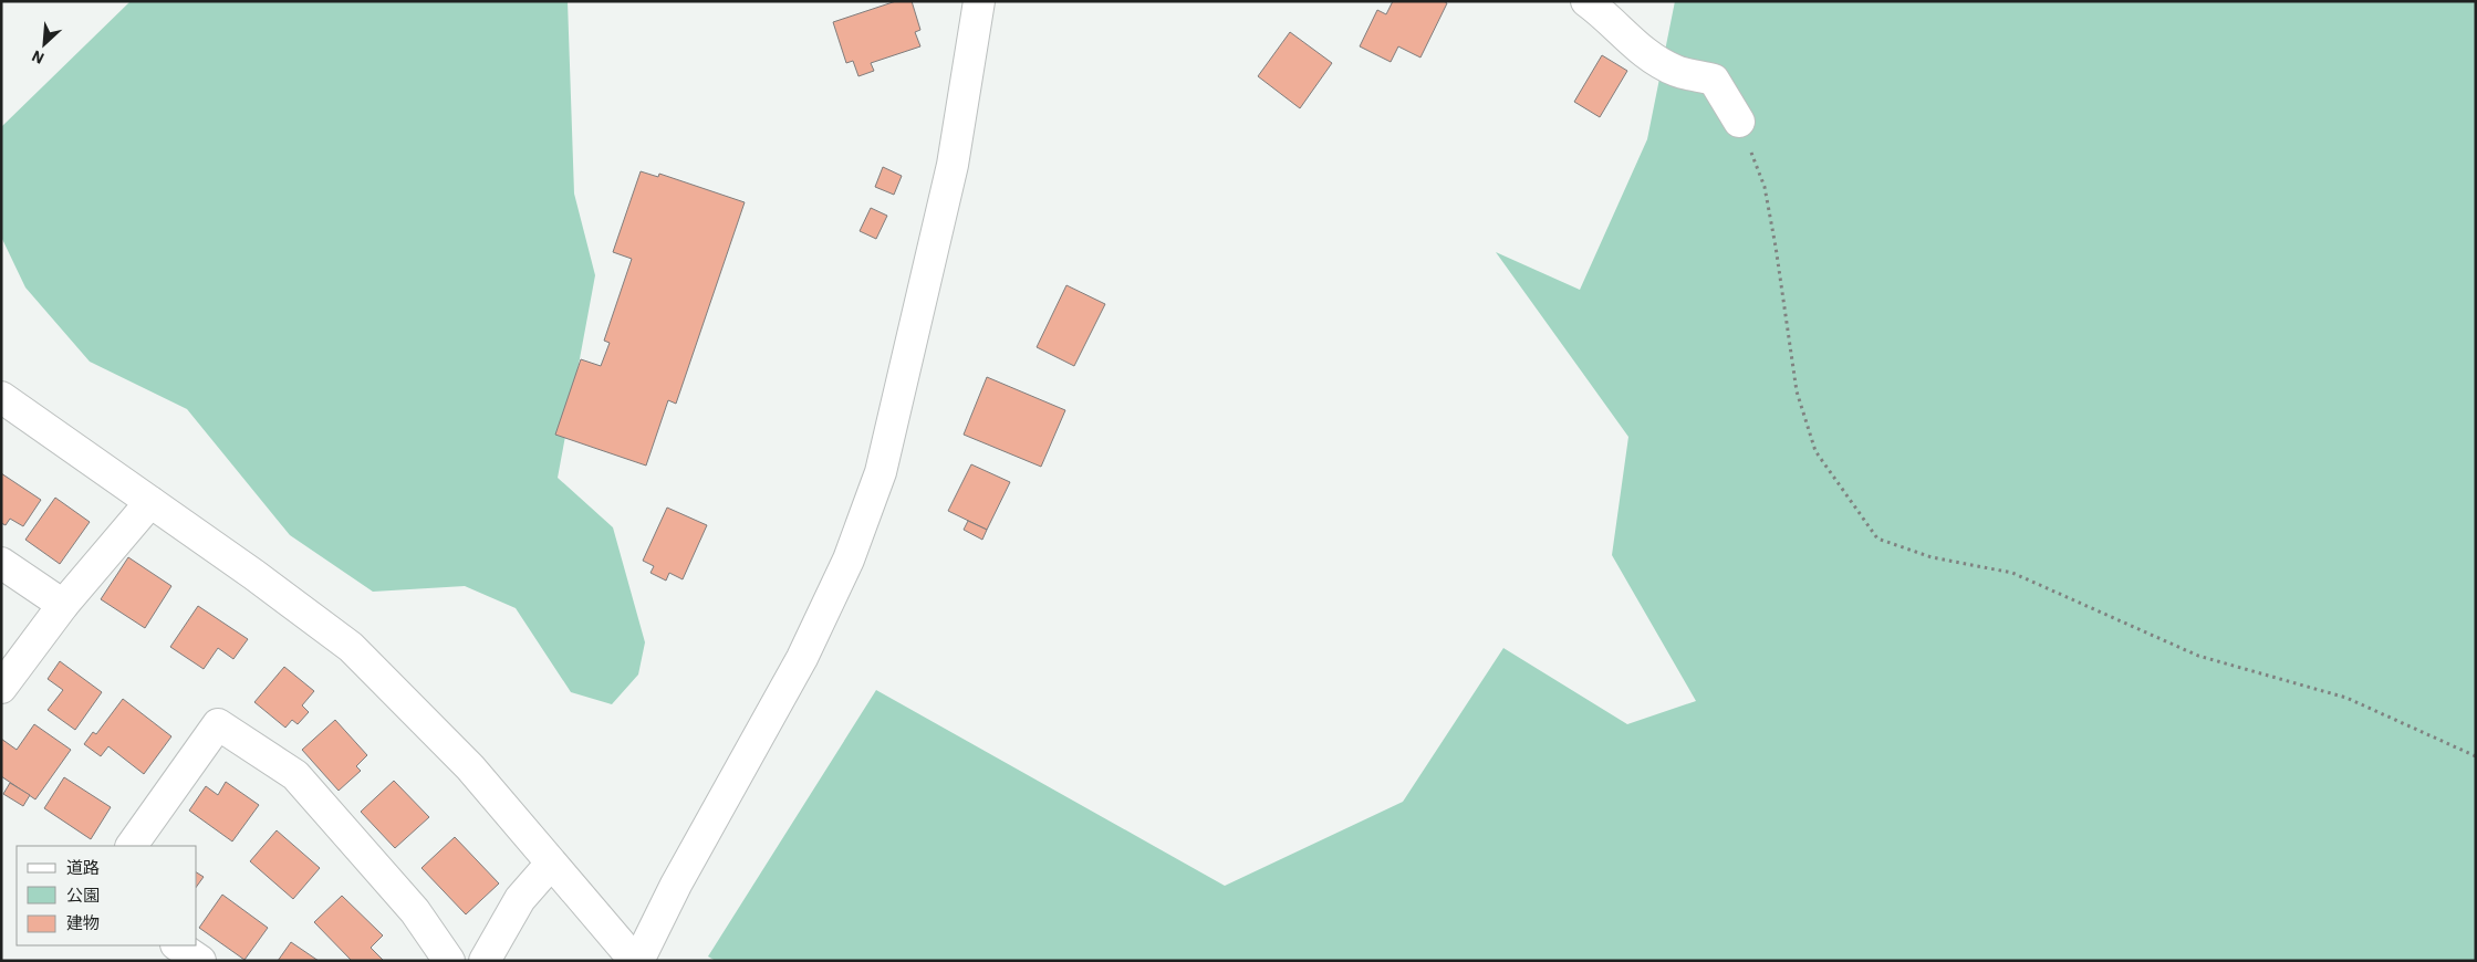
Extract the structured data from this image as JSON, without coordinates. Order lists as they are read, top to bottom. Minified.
{"legend":["道路","公園","建物"],"north":"bottom left"}
